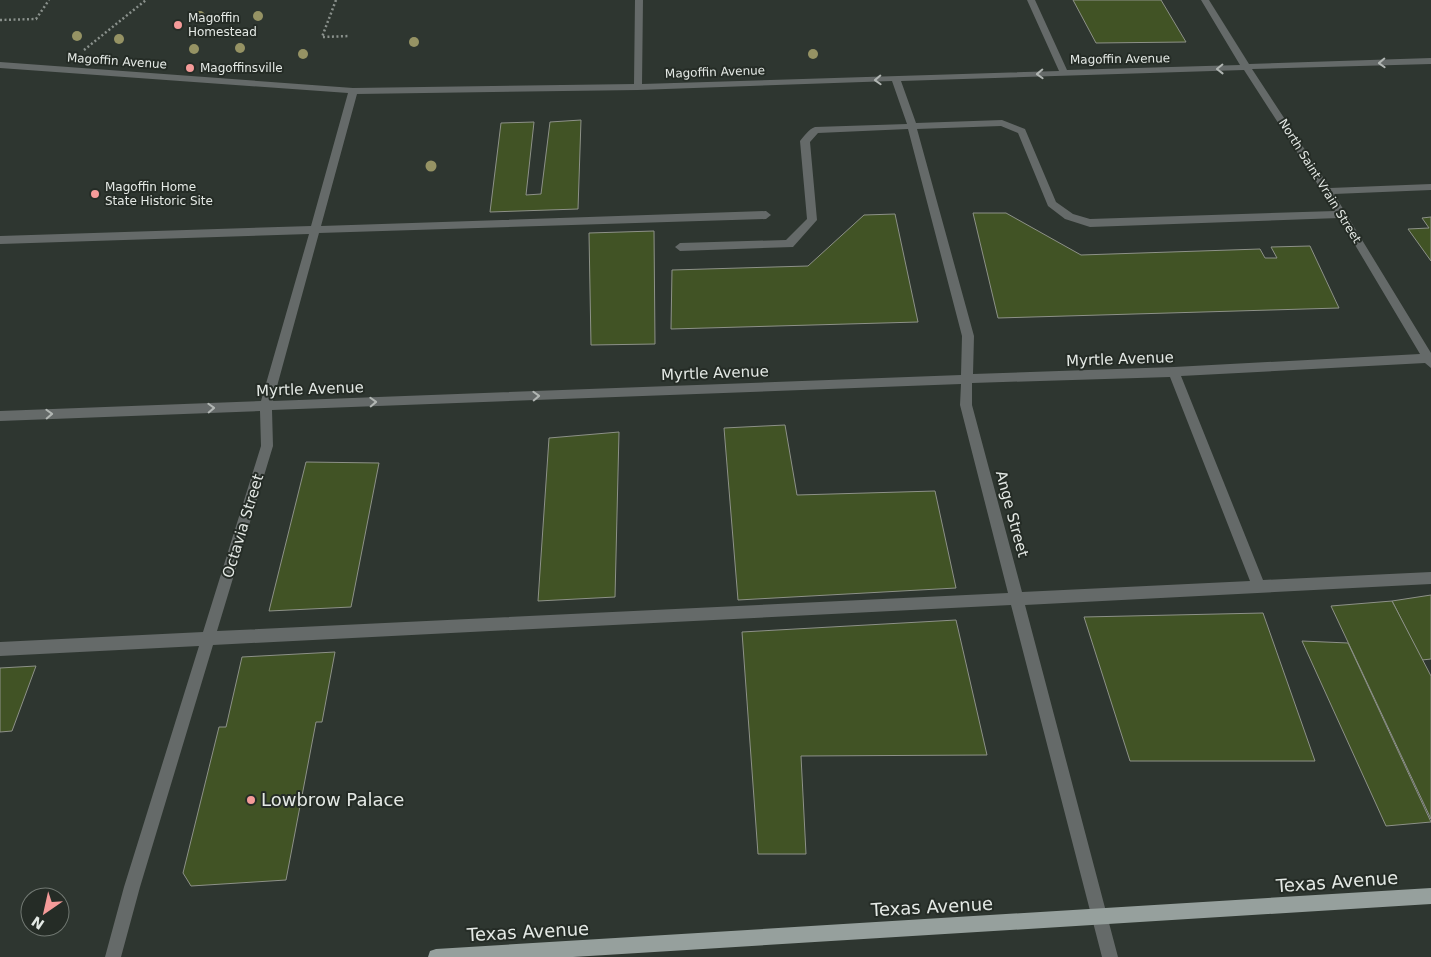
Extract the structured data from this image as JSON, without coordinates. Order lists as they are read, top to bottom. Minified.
{"streets":{"main road":["Texas Avenue"],"street":["Magoffin Avenue","North Saint Vrain Street","Myrtle Avenue","Ange Street","Octavia Street"]},"crossings":[["Magoffin Avenue","North Saint Vrain Street"],["Magoffin Avenue","Ange Street"],["Magoffin Avenue","Octavia Street"],["North Saint Vrain Street","Myrtle Avenue"],["Myrtle Avenue","Ange Street"],["Myrtle Avenue","Octavia Street"],["Ange Street","Texas Avenue"]],"one_way":["Magoffin Avenue","Myrtle Avenue"],"places":["Magoffin Homestead","Magoffinsville","Magoffin Home State Historic Site","Lowbrow Palace"],"north":"bottom left"}
